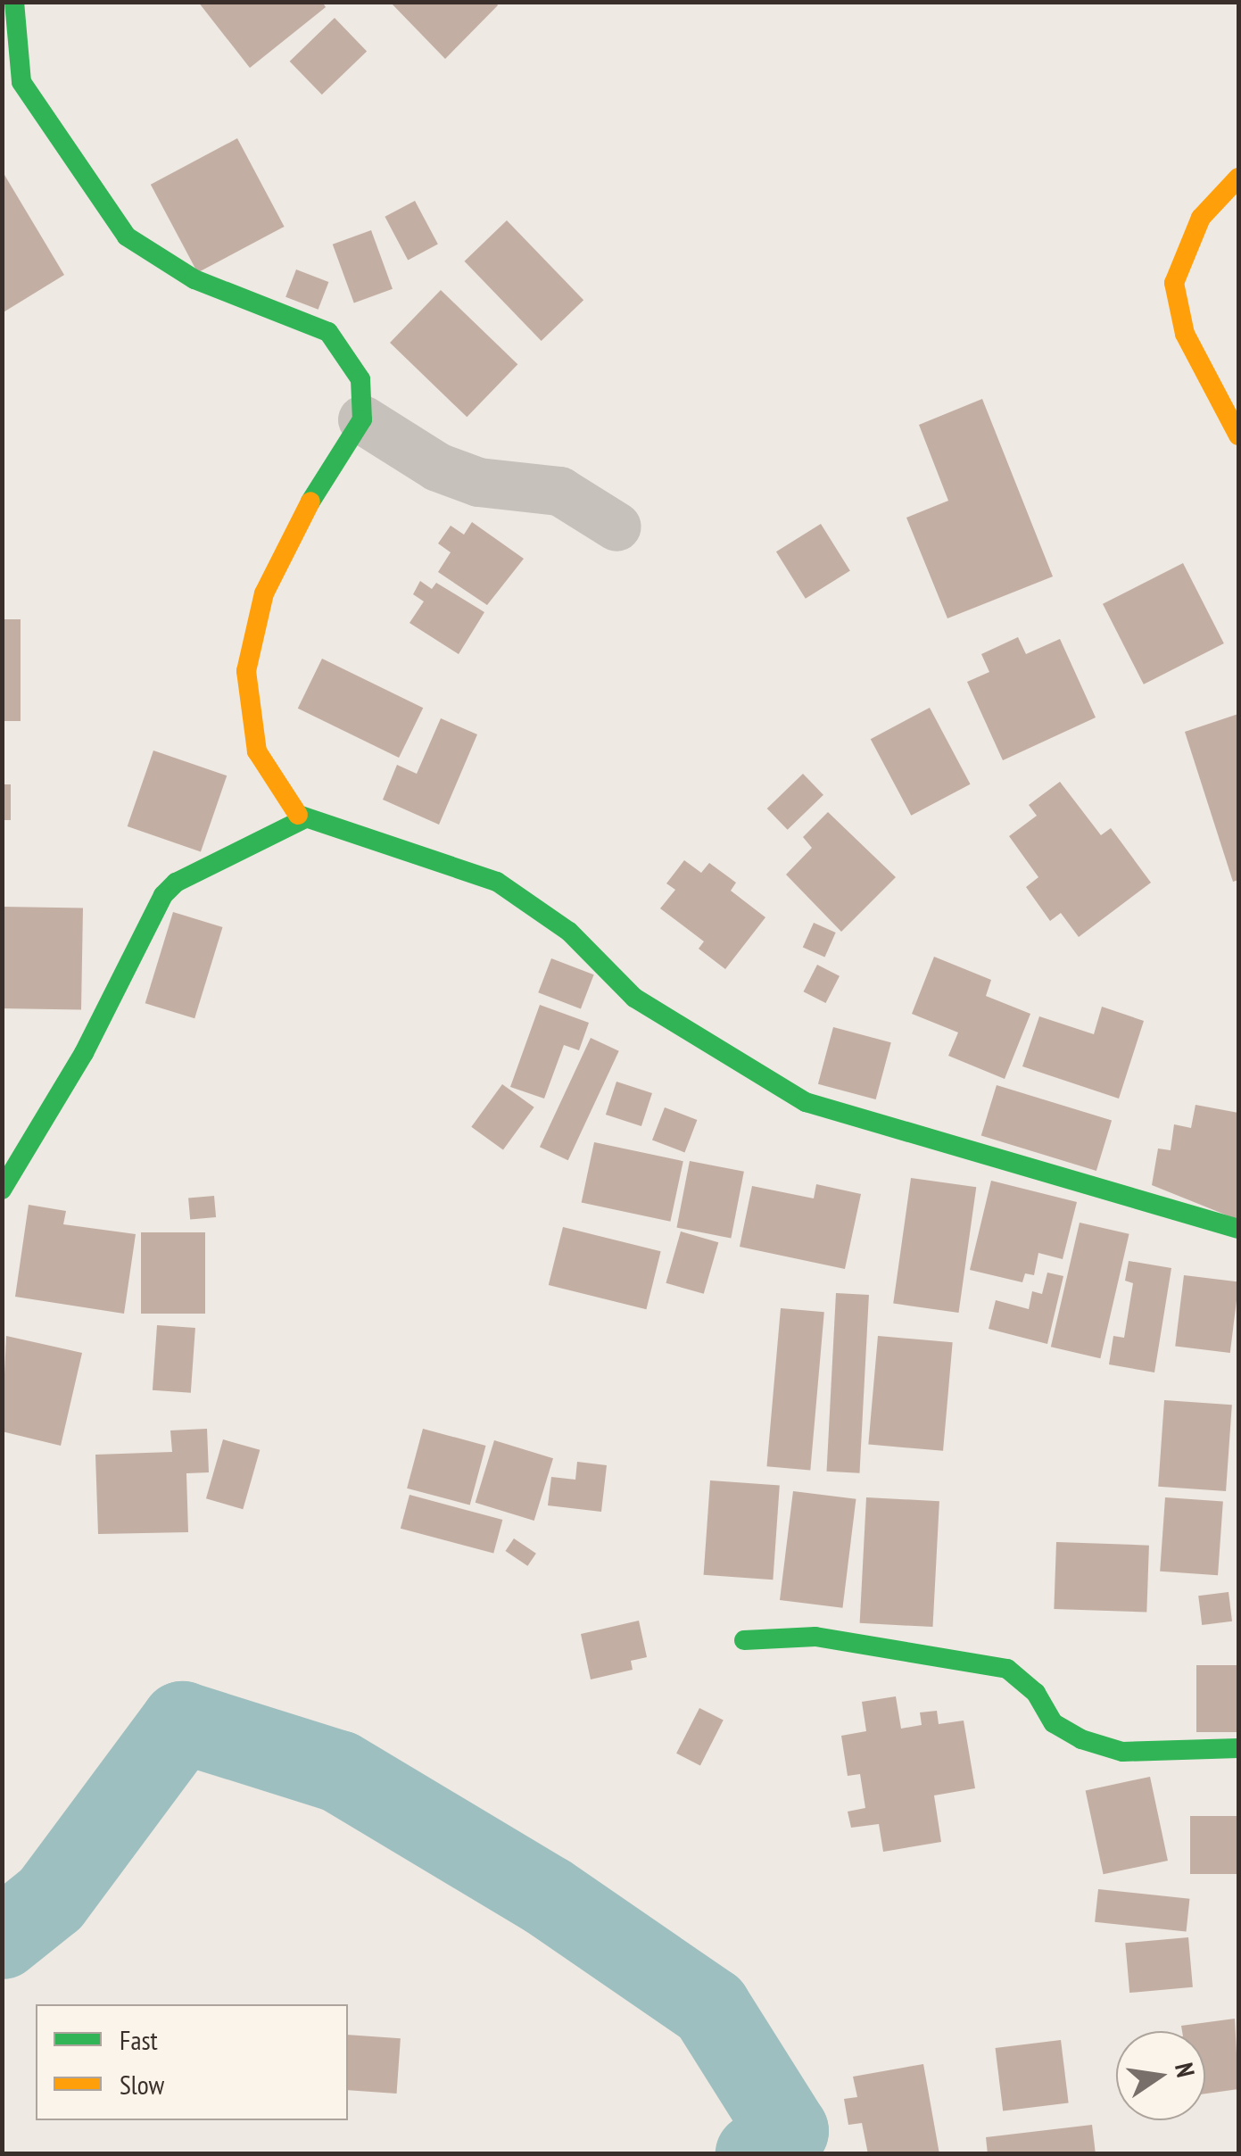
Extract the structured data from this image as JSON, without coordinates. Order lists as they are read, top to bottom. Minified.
{"legend":["Fast","Slow"],"north":"right"}
